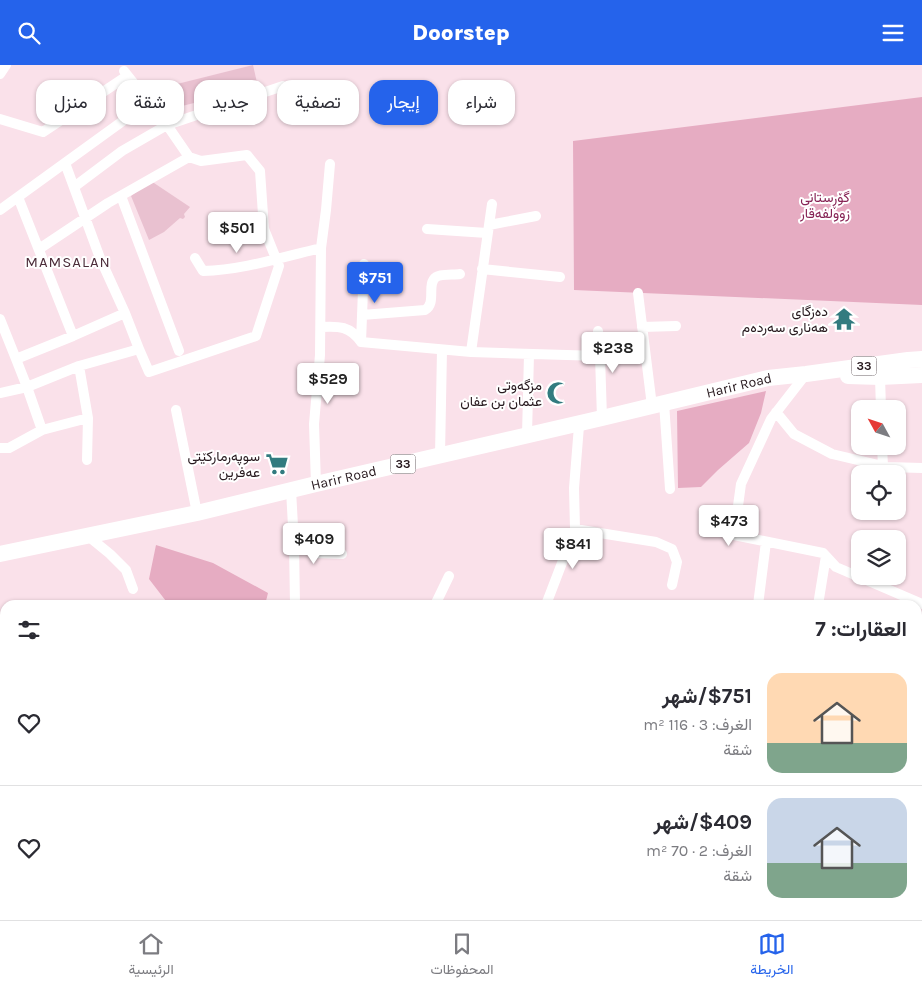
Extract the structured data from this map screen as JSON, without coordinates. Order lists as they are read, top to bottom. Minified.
{"streets":{"main road":["33","Harir Road"]},"crossings":[["33","Harir Road"]],"districts":["MAMSALAN"],"parks":["گۆڕستانی زوولفەقار"],"places":{"temple":["دەزگای هەناری سەردەم"],"mosque":["مزگەوتی عثمان بن عفان"],"supermarket":["سوپەرمارکێتی عەفرین"]},"north":"top left","page":{"header":"Doorstep","chip":["شراء","إيجار","تصفية","جديد","شقة","منزل"],"price":["$501","$751","$238","$529","$473","$409","$841"],"heading":"العقارات: 7","list":[{"name":"$751/شهر","note":"الغرف: 3 · 116 m² · شقة"},{"name":"$409/شهر","note":"الغرف: 2 · 70 m² · شقة"}],"tabs":["الخريطة","المحفوظات","الرئيسية"]}}
